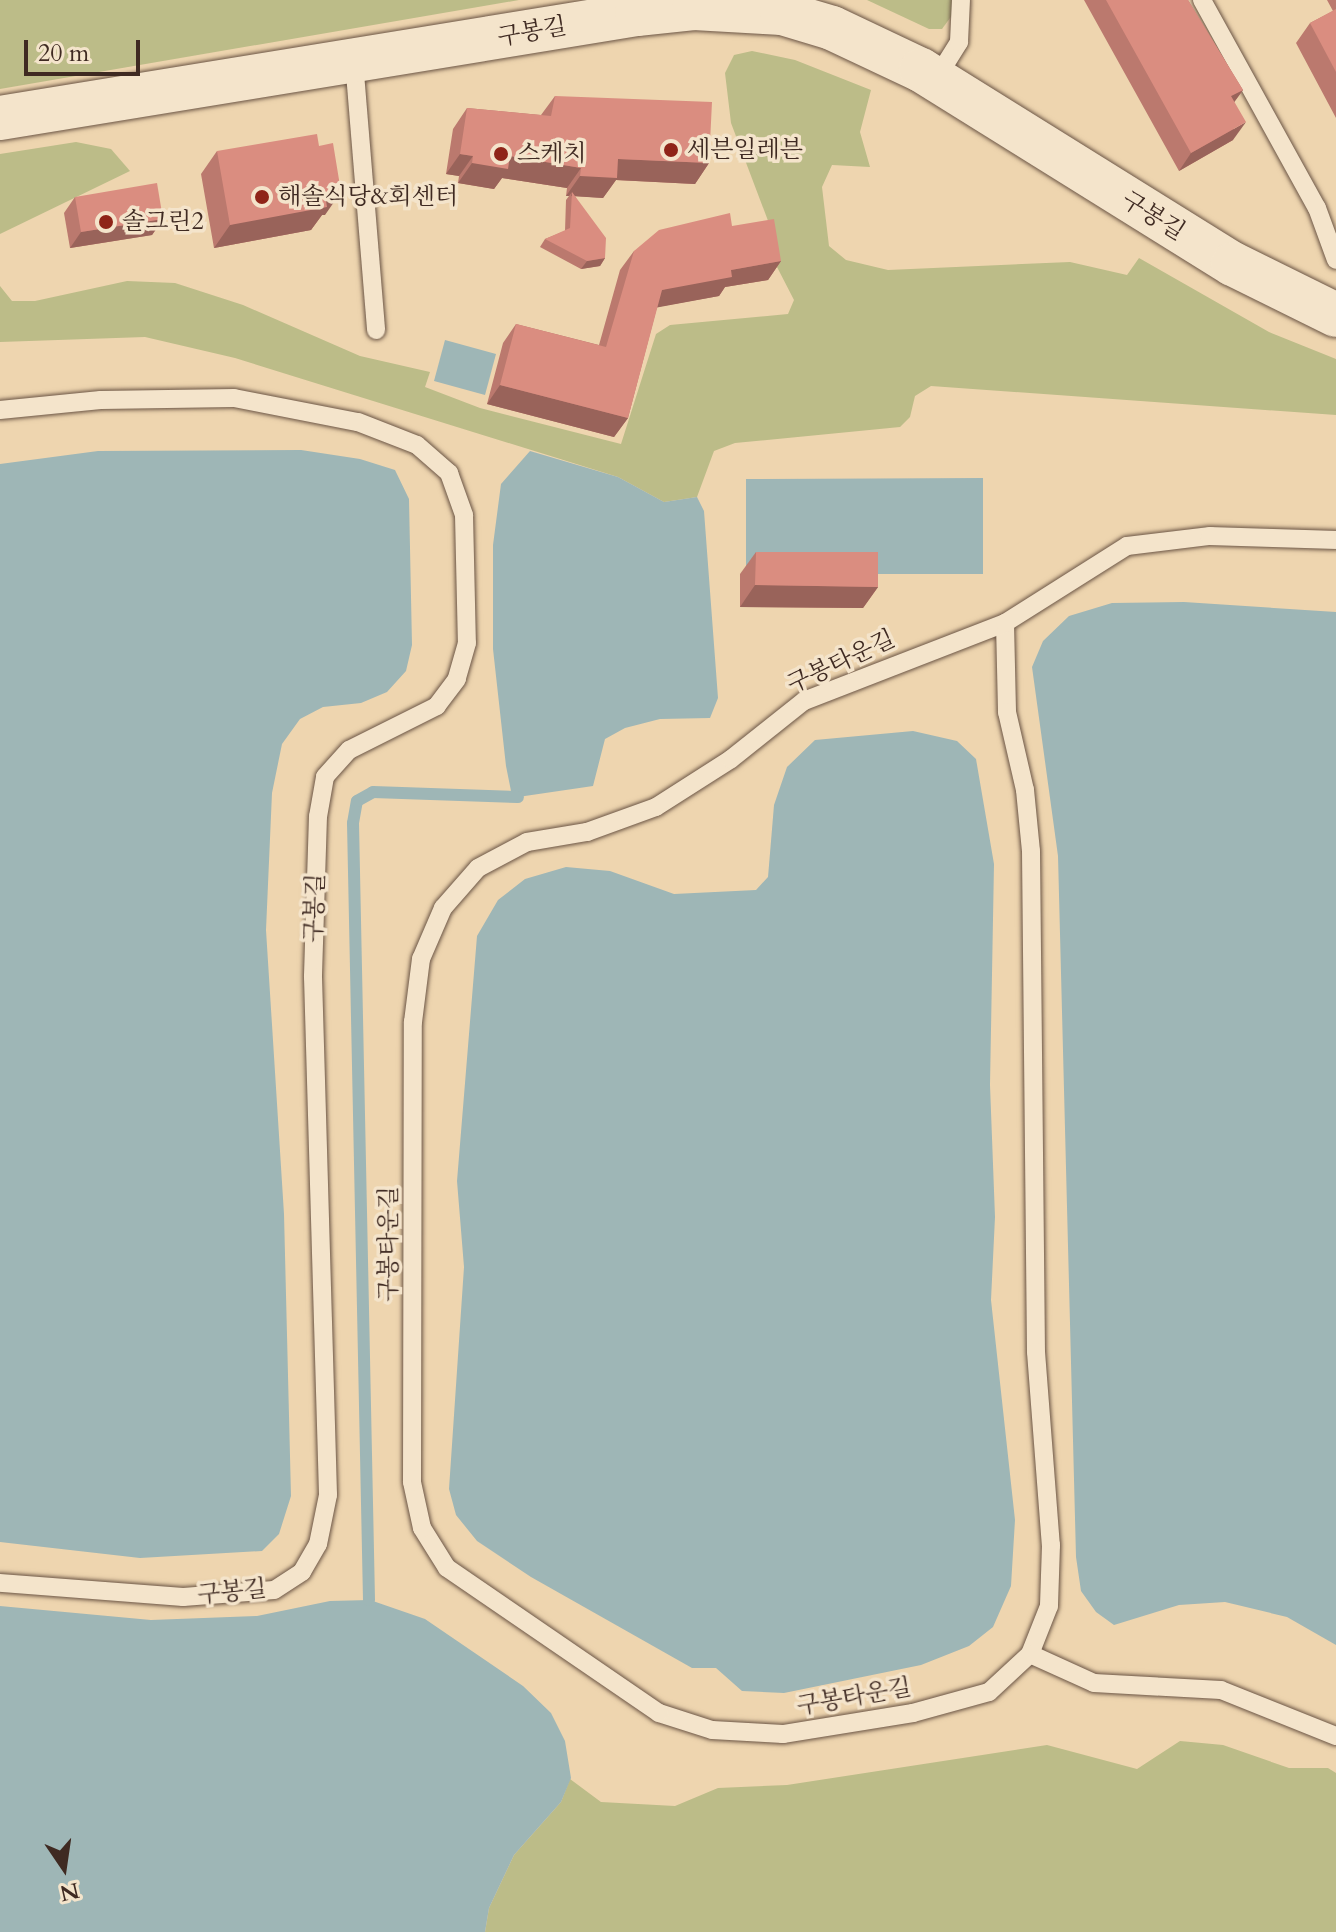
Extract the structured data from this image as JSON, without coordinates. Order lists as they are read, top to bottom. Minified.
{"streets":{"street":["구봉길"],"lane":["구봉타운길"]},"places":["세븐일레븐","스케치","해솔식당&회센터","솔그린2"],"scale_bar":"20 m","north":"bottom"}
